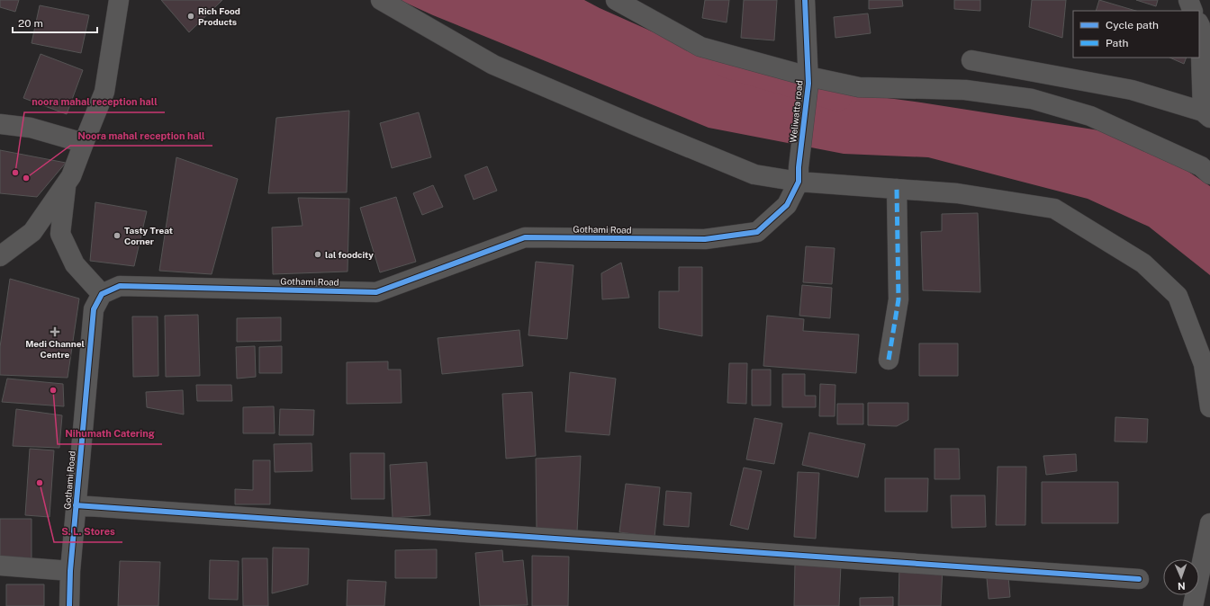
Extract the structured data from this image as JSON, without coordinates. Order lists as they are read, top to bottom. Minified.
{"streets":{"street":["Weliwatta road","Gothami Road"]},"crossings":[["Weliwatta road","Gothami Road"]],"places":{"other":["Rich Food Products","noora mahal reception hall","Noora mahal reception hall","Tasty Treat Corner","lal foodcity","Nihumath Catering","S. L. Stores"],"health":["Medi Channel Centre"]},"legend":["Cycle path","Path"],"scale_bar":"20 m","north":"bottom"}
